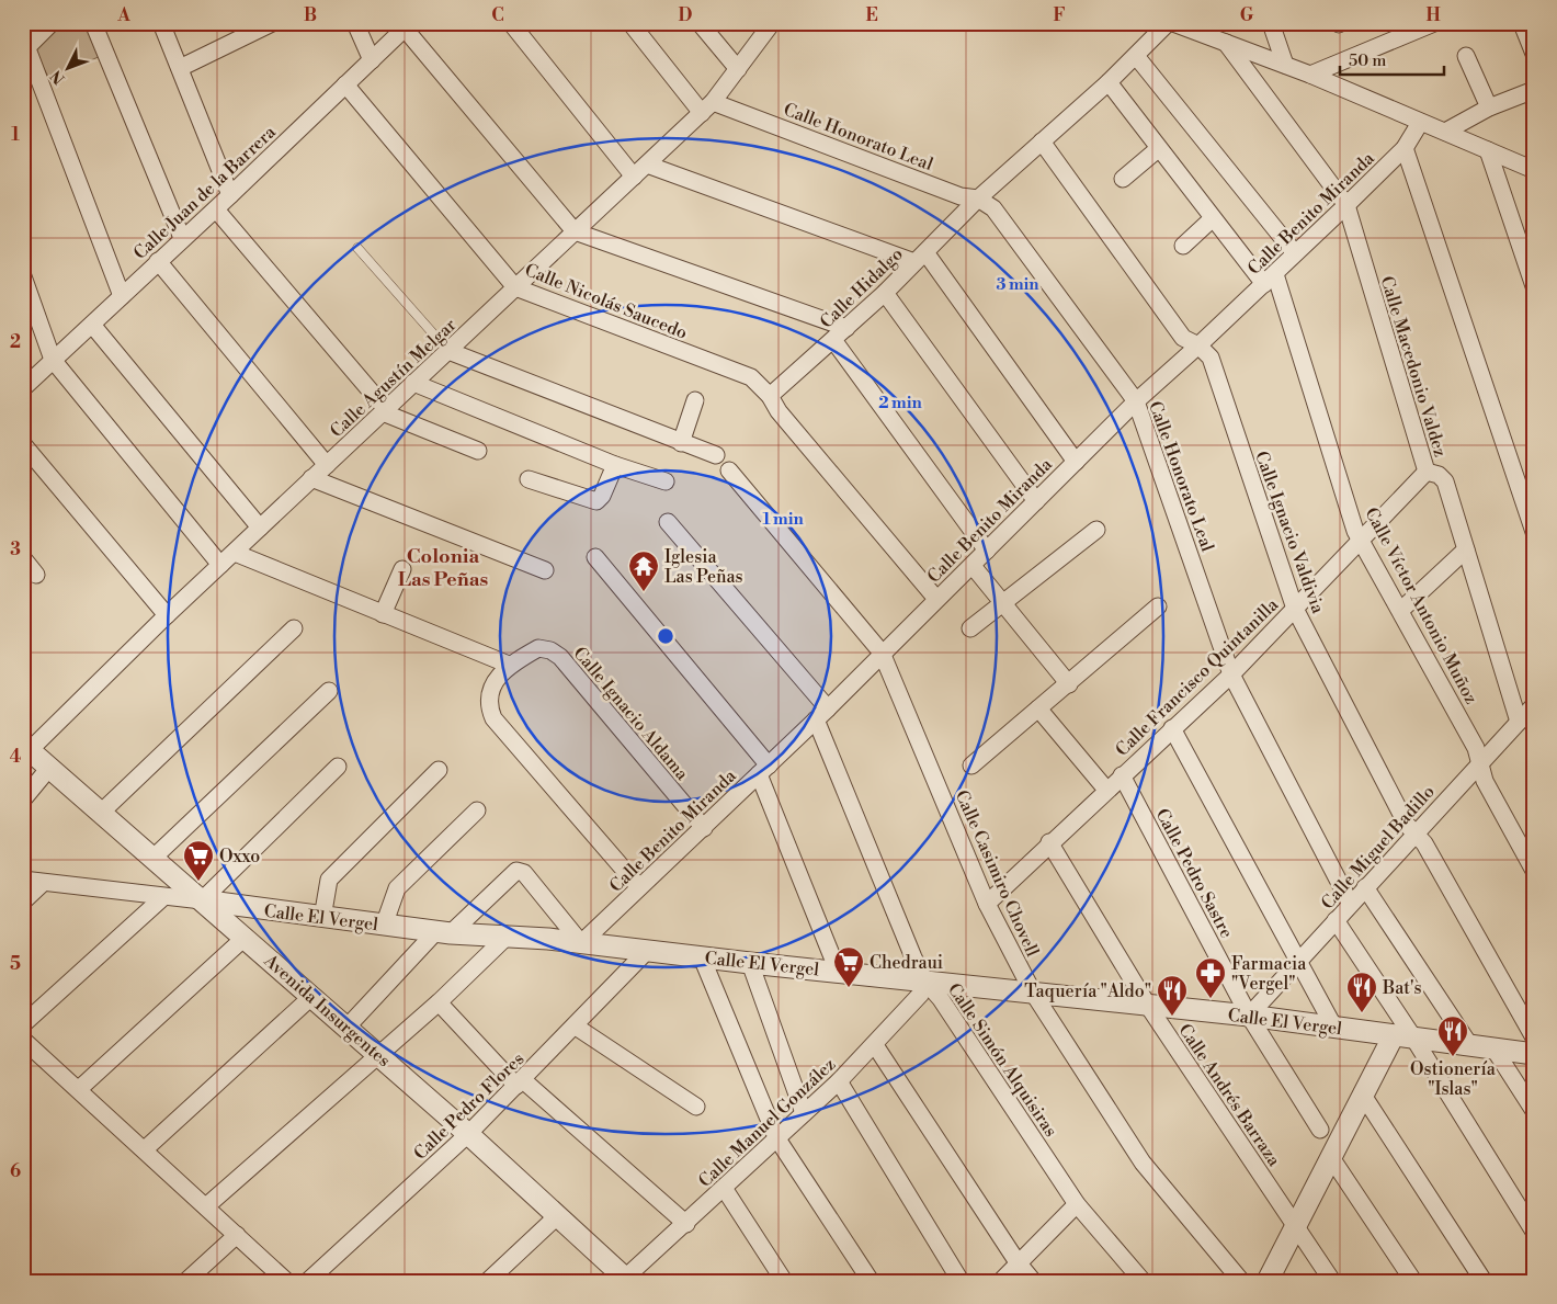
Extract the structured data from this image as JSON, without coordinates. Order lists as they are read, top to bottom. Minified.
{"streets":{"street":["Calle Honorato Leal","Calle Juan de la Barrera","Calle Benito Miranda","Calle Hidalgo","Calle Nicolás Saucedo","Calle Macedonio Valdez","Calle Agustín Melgar","Calle Ignacio Valdivia","Calle Víctor Antonio Muñoz","Calle Francisco Quintanilla","Calle Ignacio Aldama","Calle Miguel Badillo","Calle Casimiro Chovell","Calle Pedro Sastre","Calle El Vergel","Avenida Insurgentes","Calle Simón Alquisiras","Calle Andrés Barraza","Calle Pedro Flores","Calle Manuel González"]},"crossings":[["Calle Honorato Leal","Calle Benito Miranda"],["Calle Honorato Leal","Calle Hidalgo"],["Calle Honorato Leal","Calle Agustín Melgar"],["Calle Honorato Leal","Calle Francisco Quintanilla"],["Calle Honorato Leal","Calle Miguel Badillo"],["Calle Juan de la Barrera","Calle Nicolás Saucedo"],["Calle Benito Miranda","Calle Macedonio Valdez"],["Calle Benito Miranda","Calle Ignacio Valdivia"],["Calle Benito Miranda","Calle Víctor Antonio Muñoz"],["Calle Benito Miranda","Calle Ignacio Aldama"],["Calle Benito Miranda","Calle Casimiro Chovell"],["Calle Benito Miranda","Calle El Vergel"],["Calle Benito Miranda","Calle Simón Alquisiras"],["Calle Hidalgo","Calle Nicolás Saucedo"],["Calle Hidalgo","Calle Ignacio Valdivia"],["Calle Nicolás Saucedo","Calle Agustín Melgar"],["Calle Macedonio Valdez","Calle Francisco Quintanilla"],["Calle Macedonio Valdez","Calle Miguel Badillo"],["Calle Agustín Melgar","Avenida Insurgentes"],["Calle Ignacio Valdivia","Calle Francisco Quintanilla"],["Calle Ignacio Valdivia","Calle Miguel Badillo"],["Calle Víctor Antonio Muñoz","Calle Francisco Quintanilla"],["Calle Víctor Antonio Muñoz","Calle Miguel Badillo"],["Calle Francisco Quintanilla","Calle Casimiro Chovell"],["Calle Francisco Quintanilla","Calle Pedro Sastre"],["Calle Francisco Quintanilla","Calle Andrés Barraza"],["Calle Miguel Badillo","Calle Pedro Sastre"],["Calle Miguel Badillo","Calle El Vergel"],["Calle Casimiro Chovell","Calle El Vergel"],["Calle Pedro Sastre","Calle El Vergel"],["Calle El Vergel","Avenida Insurgentes"],["Calle El Vergel","Calle Simón Alquisiras"],["Calle El Vergel","Calle Andrés Barraza"],["Calle El Vergel","Calle Pedro Flores"],["Calle El Vergel","Calle Manuel González"],["Avenida Insurgentes","Calle Pedro Flores"],["Avenida Insurgentes","Calle Manuel González"],["Calle Simón Alquisiras","Calle Manuel González"]],"districts":["Colonia Las Peñas"],"places":{"temple":["Iglesia Las Peñas"],"supermarket":["Oxxo","Chedraui"],"pharmacy":["Farmacia \"Vergel\""],"restaurant":["Bat's","Taquería \"Aldo\"","Ostionería \"Islas\""]},"scale_bar":"50 m","north":"bottom left","grid":{"columns":["A","B","C","D","E","F","G","H"],"rows":["1","2","3","4","5","6"]},"rings":["3 min","2 min","1 min"]}
